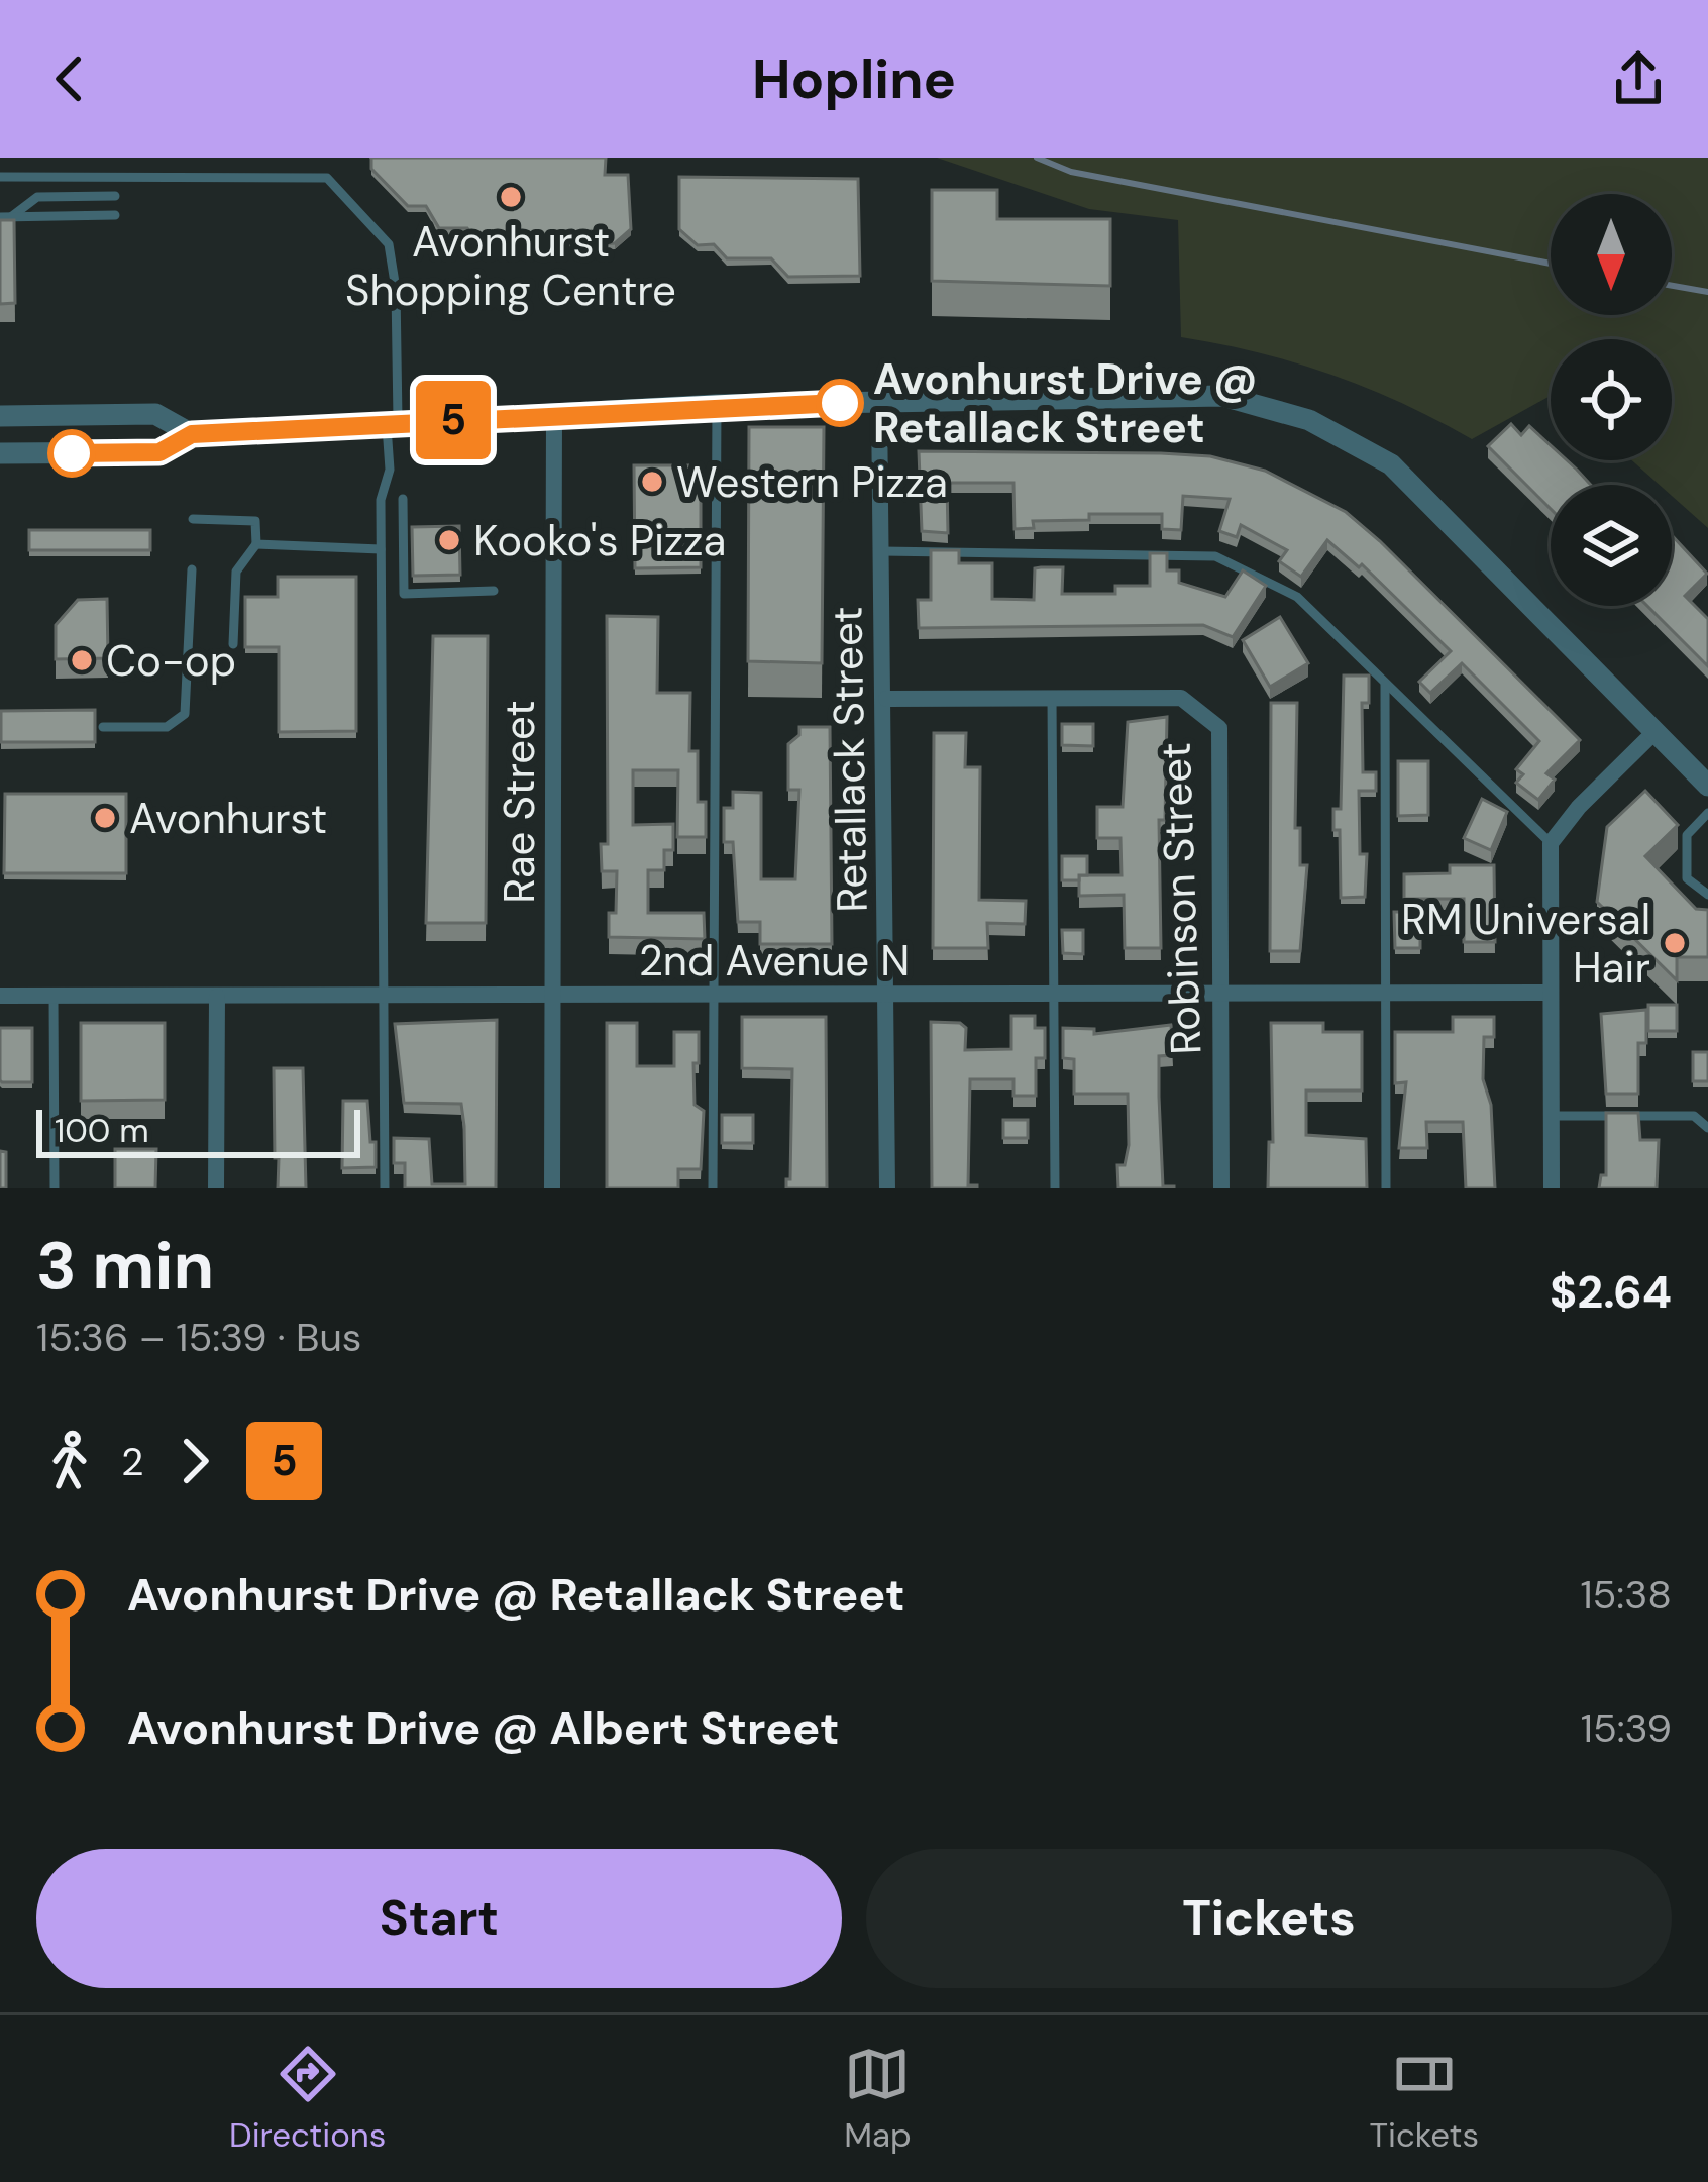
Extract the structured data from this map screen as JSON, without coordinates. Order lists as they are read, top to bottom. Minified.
{"streets":{"street":["Retallack Street","Rae Street","Robinson Street","2nd Avenue N"]},"crossings":[["Retallack Street","Robinson Street"],["Retallack Street","2nd Avenue N"],["Rae Street","2nd Avenue N"],["Robinson Street","2nd Avenue N"]],"places":["Avonhurst Shopping Centre","Avonhurst Drive @ Retallack Street","Western Pizza","Kooko's Pizza","Co-op","Avonhurst","RM Universal Hair"],"lines":["bus line 5"],"scale_bar":"100 m","north":"bottom","page":{"header":"Hopline","on_map":"5","scale":"100 m","heading":["3 min","15:36 – 15:39 · Bus","$2.64"],"legs":["2","5"],"list":[{"name":"Avonhurst Drive @ Retallack Street","value":"15:38"},{"name":"Avonhurst Drive @ Albert Street","value":"15:39"}],"buttons":["Start","Tickets"],"tabs":["Directions","Map","Tickets"]}}
